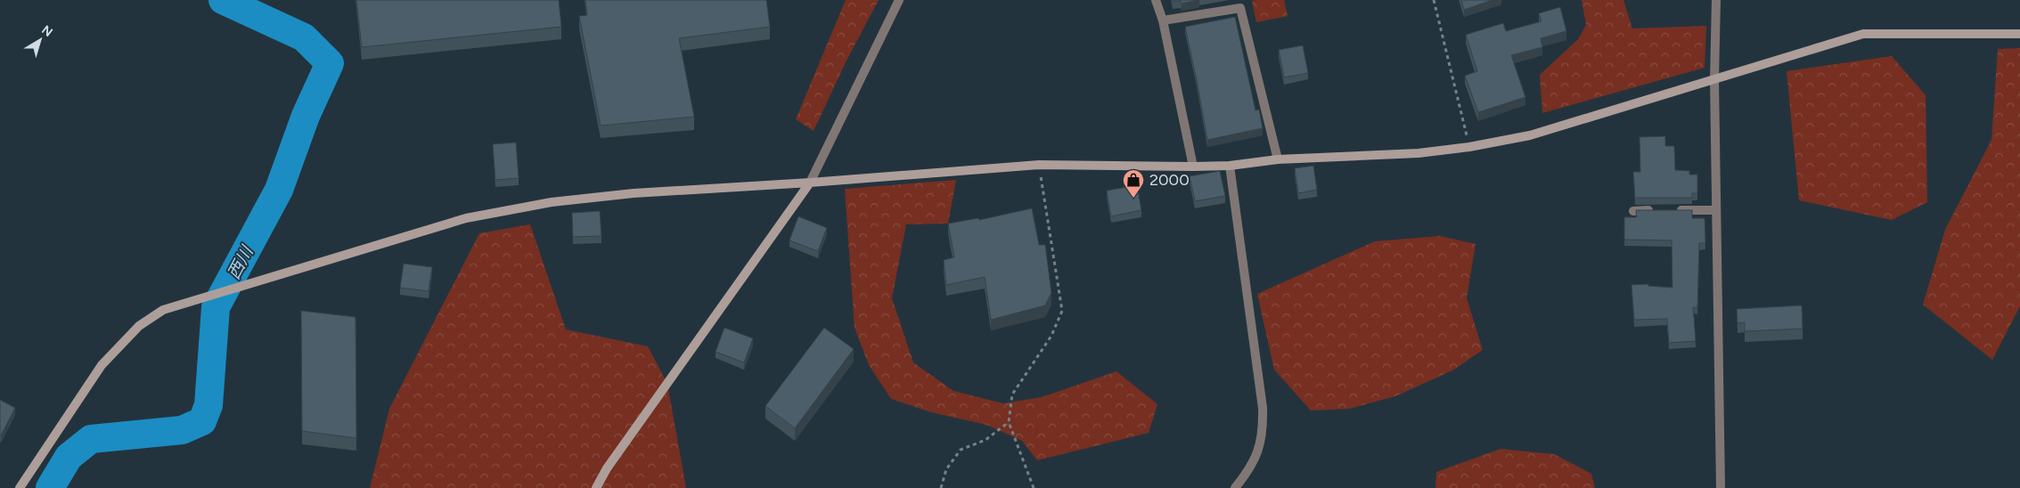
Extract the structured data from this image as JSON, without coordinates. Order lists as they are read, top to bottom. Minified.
{"water":["西川"],"places":{"shop":["2000"]},"north":"top right"}
